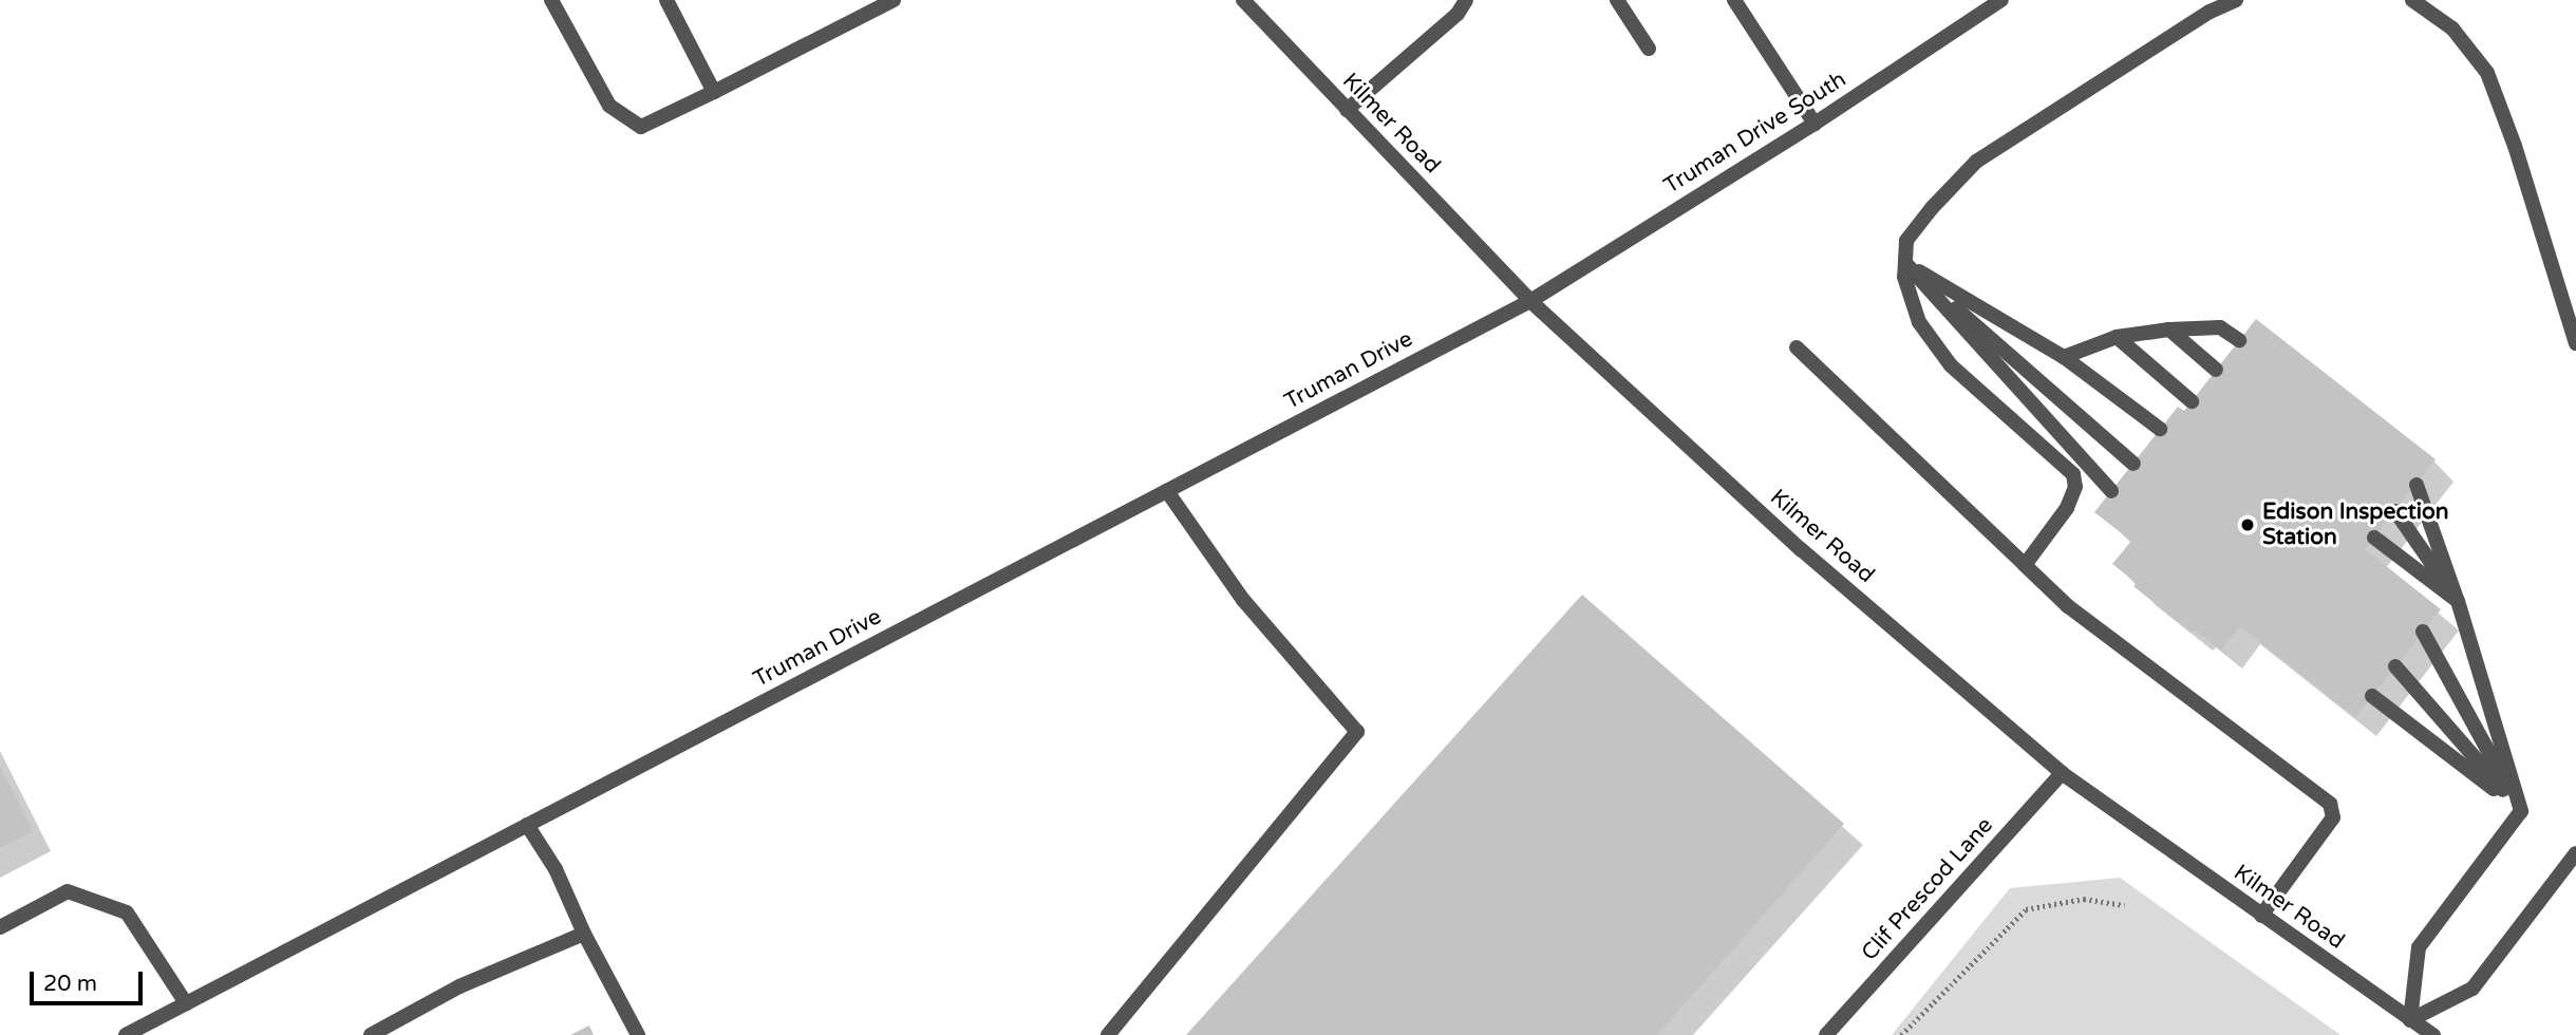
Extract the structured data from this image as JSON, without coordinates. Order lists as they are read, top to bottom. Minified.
{"streets":{"street":["Kilmer Road","Truman Drive South","Truman Drive","Clif Prescod Lane"]},"crossings":[["Kilmer Road","Truman Drive South"],["Kilmer Road","Truman Drive"],["Kilmer Road","Clif Prescod Lane"],["Truman Drive South","Truman Drive"]],"places":["Edison Inspection Station"],"scale_bar":"20 m"}
